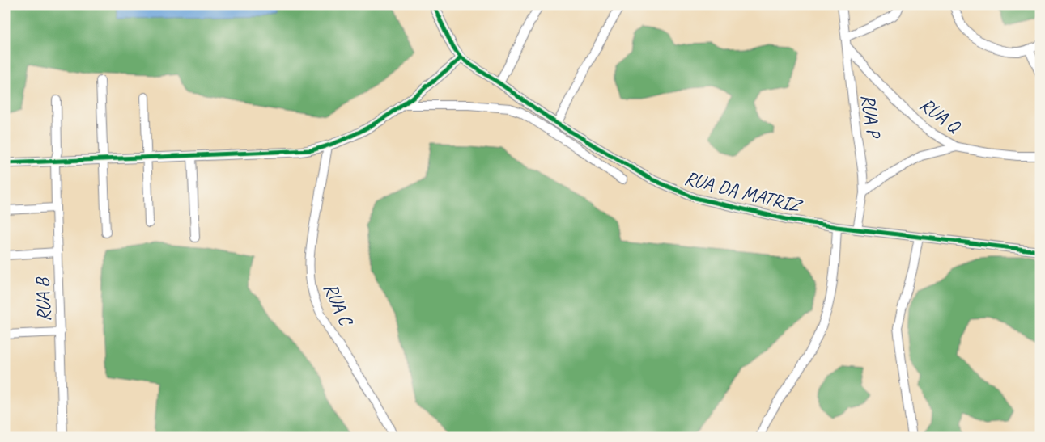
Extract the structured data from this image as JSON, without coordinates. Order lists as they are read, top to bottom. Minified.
{"streets":{"street":["RUA Q","RUA P","RUA DA MATRIZ","RUA B","RUA C"]},"crossings":[["RUA Q","RUA P"],["RUA P","RUA DA MATRIZ"]]}
